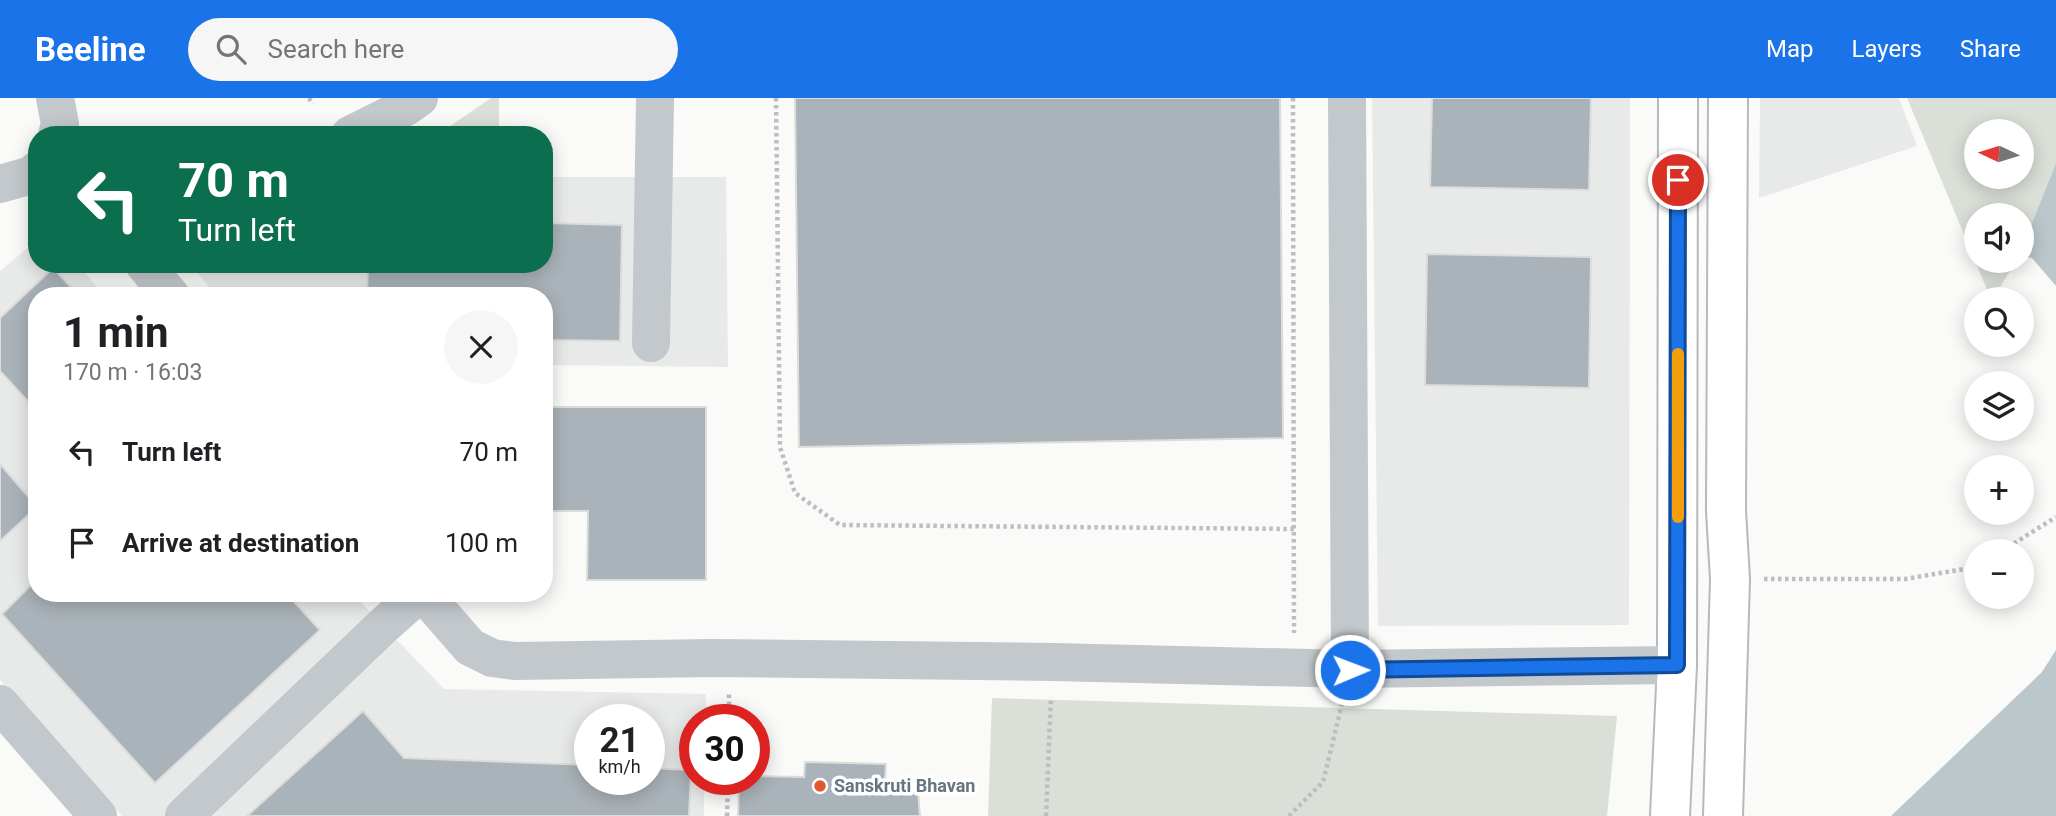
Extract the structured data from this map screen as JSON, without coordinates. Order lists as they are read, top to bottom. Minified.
{"places":["Sanskruti Bhavan"],"north":"left","page":{"header":"Beeline","search":"Search here","nav":["Map","Layers","Share"],"map_buttons":["+","−"],"turn":["70 m","Turn left"],"heading":["1 min","170 m · 16:03"],"list":[{"name":"Turn left","value":"70 m"},{"name":"Arrive at destination","value":"100 m"}],"speed":"21 km/h","limit":"30"}}
